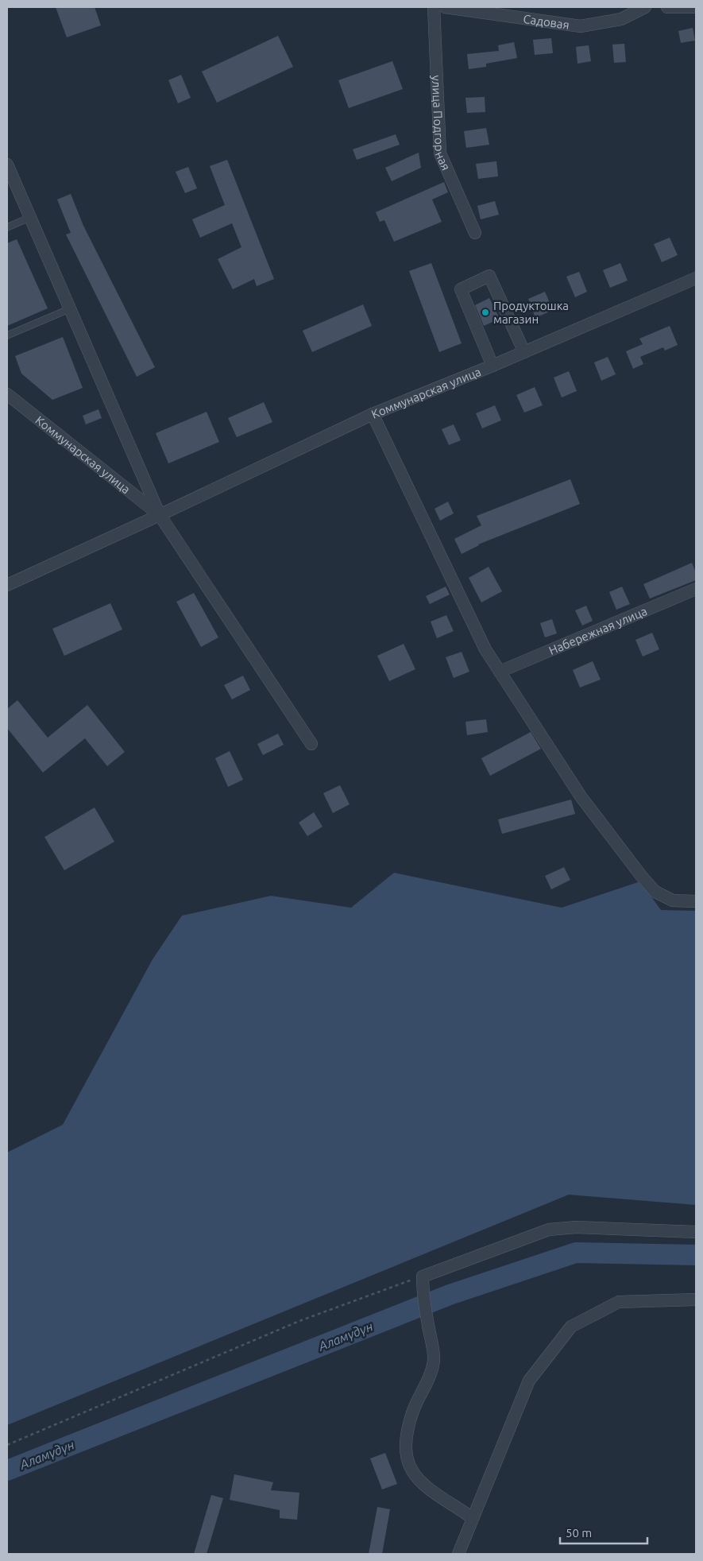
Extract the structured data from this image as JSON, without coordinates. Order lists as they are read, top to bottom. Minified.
{"streets":{"street":["Садовая","улица Подгорная","Коммунарская улица","Набережная улица"]},"water":["Аламүдүн"],"places":["Продуктошка магазин"],"scale_bar":"50 m"}
